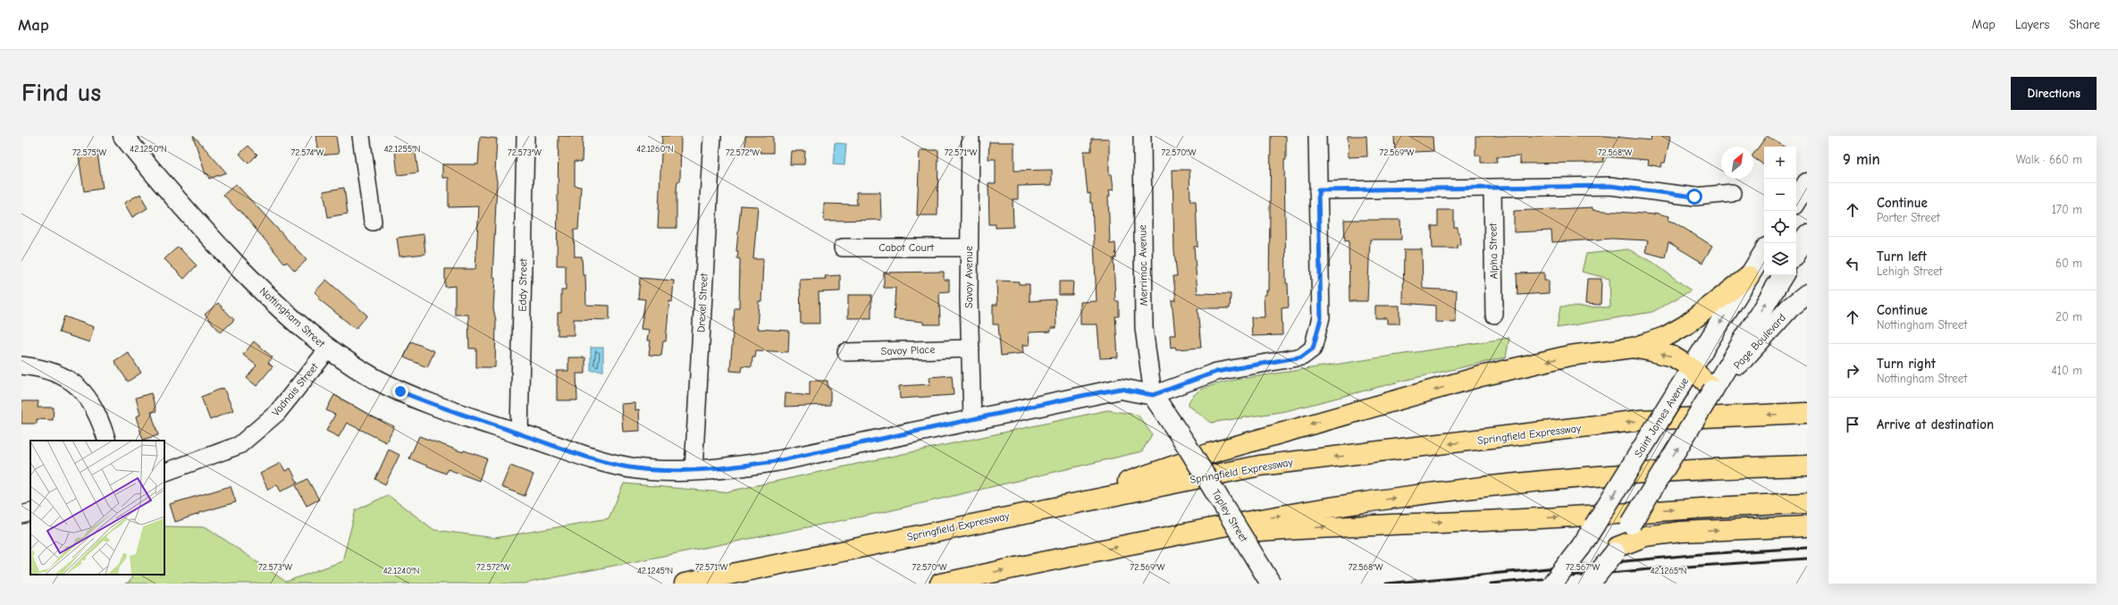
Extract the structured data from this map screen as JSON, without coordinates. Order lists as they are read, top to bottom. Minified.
{"streets":{"highway":["Springfield Expressway"],"street":["Cabot Court","Alpha Street","Merrimac Avenue","Savoy Avenue","Eddy Street","Drexel Street","Nottingham Street","Page Boulevard","Savoy Place","Vadnais Street","Saint James Avenue","Tapley Street"]},"crossings":[["Cabot Court","Savoy Avenue"],["Merrimac Avenue","Nottingham Street"],["Merrimac Avenue","Tapley Street"],["Savoy Avenue","Nottingham Street"],["Savoy Avenue","Savoy Place"],["Eddy Street","Nottingham Street"],["Drexel Street","Nottingham Street"],["Nottingham Street","Vadnais Street"],["Nottingham Street","Tapley Street"]],"north":"top right","page":{"header":"Map","nav":["Map","Layers","Share"],"buttons":"Directions","title":"Find us","heading":["9 min","Walk · 660 m"],"map_buttons":["+","−"],"list":[["Continue","Porter Street","170 m"],["Turn left","Lehigh Street","60 m"],["Continue","Nottingham Street","20 m"],["Turn right","Nottingham Street","410 m"],"Arrive at destination"]},"coordinates":["42.1250°N","42.1255°N","42.1260°N","72.575°W","72.574°W","72.573°W","72.572°W","72.571°W","72.570°W","72.569°W","72.568°W","72.567°W","42.1240°N","42.1245°N","42.1265°N"]}
